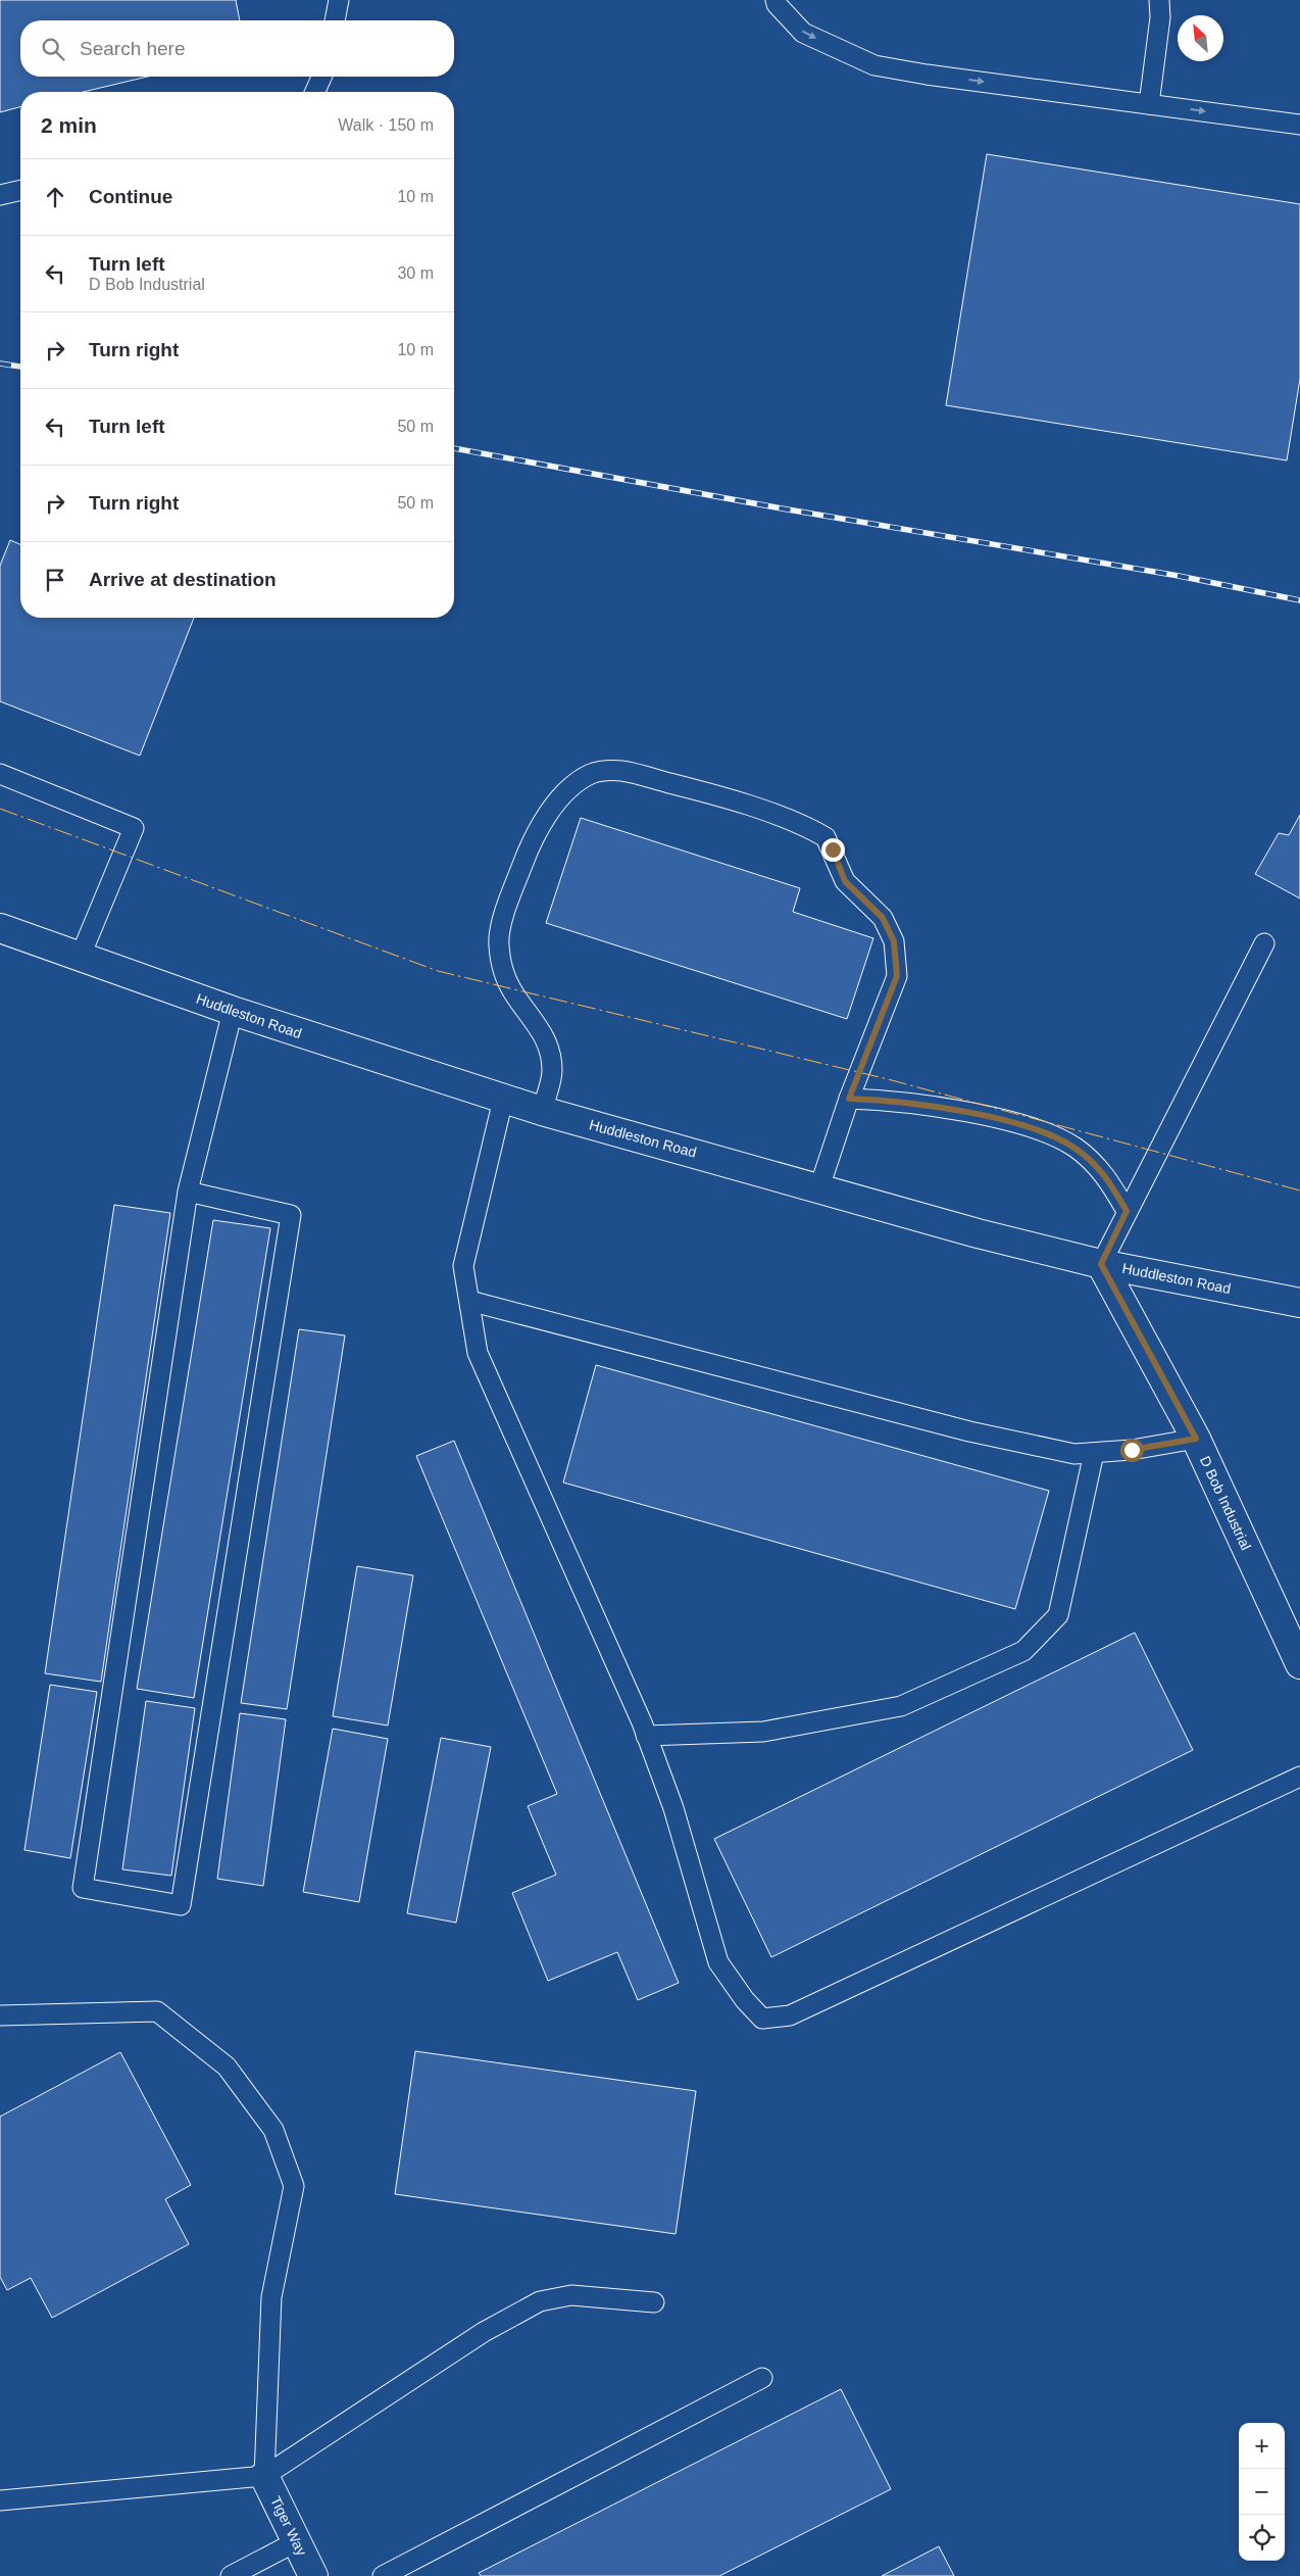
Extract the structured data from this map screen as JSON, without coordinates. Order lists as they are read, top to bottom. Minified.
{"streets":{"street":["Huddleston Road","D Bob Industrial","Tiger Way"]},"crossings":[["Huddleston Road","D Bob Industrial"]],"north":"top left","page":{"search":"Search here","heading":["2 min","Walk · 150 m"],"list":[["Continue","10 m"],["Turn left","D Bob Industrial","30 m"],["Turn right","10 m"],["Turn left","50 m"],["Turn right","50 m"],"Arrive at destination"],"map_buttons":["+","−"]}}
